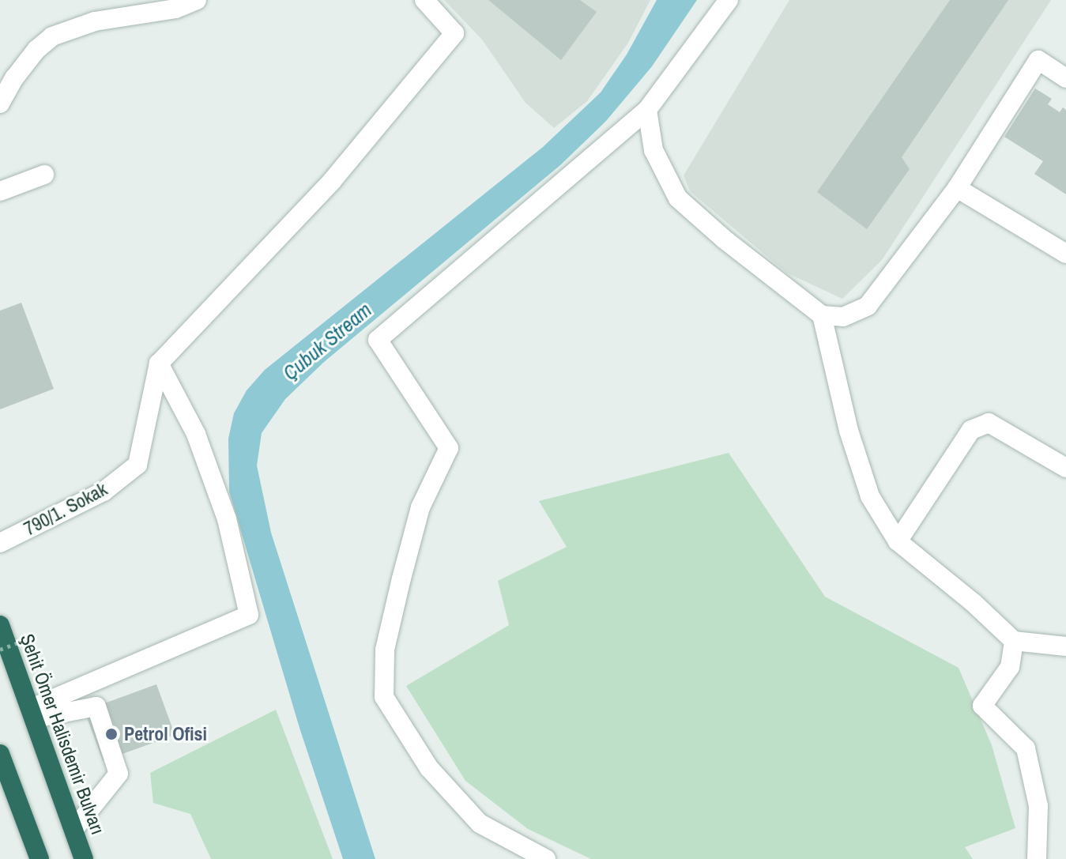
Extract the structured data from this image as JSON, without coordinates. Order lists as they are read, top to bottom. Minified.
{"streets":{"highway":["Şehit Ömer Halisdemir Bulvarı"],"street":["790/1. Sokak"]},"water":["Çubuk Stream"],"places":["Petrol Ofisi"]}
